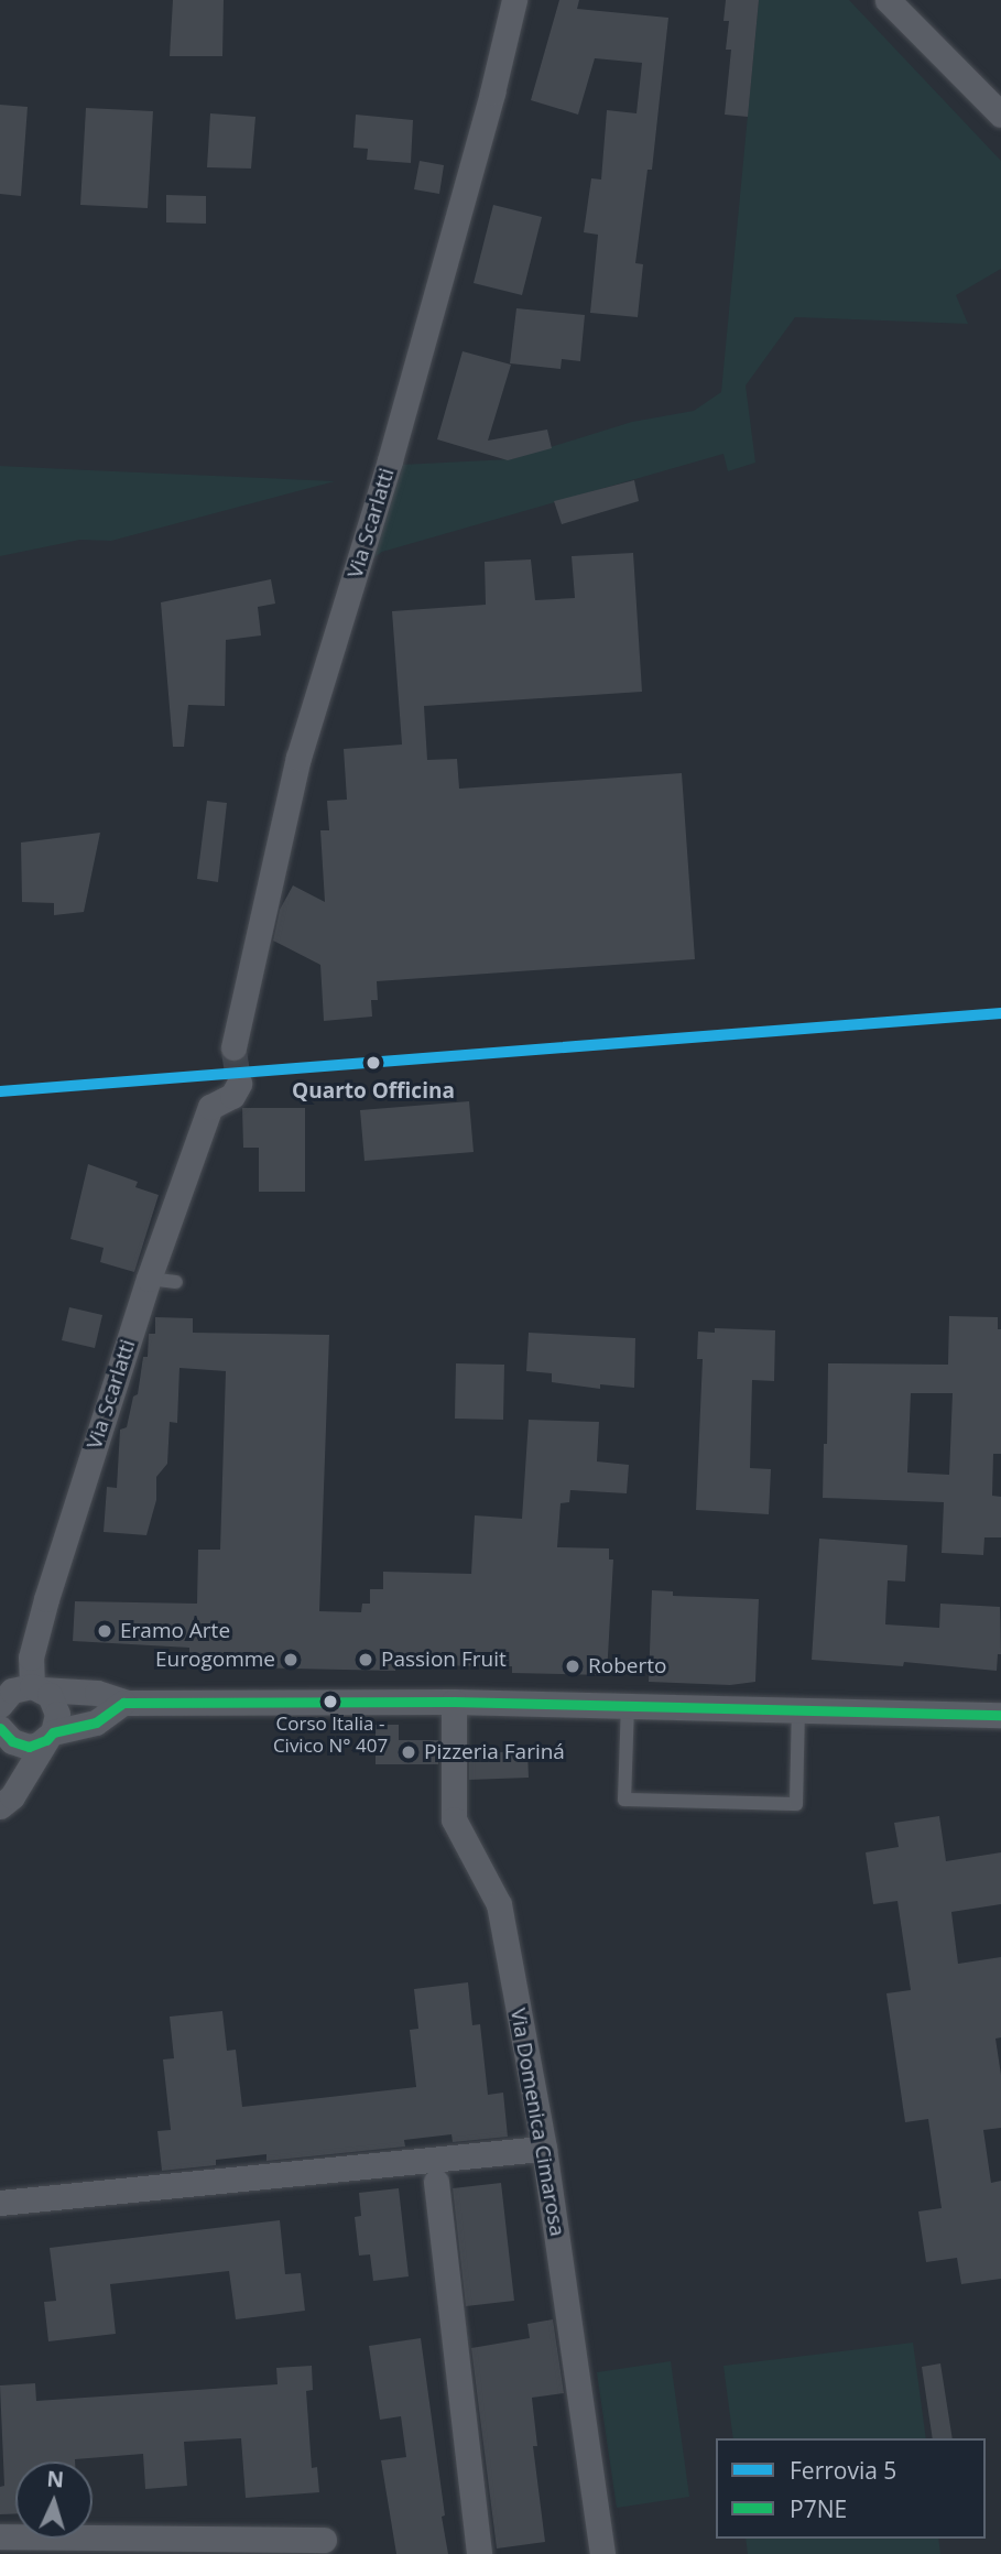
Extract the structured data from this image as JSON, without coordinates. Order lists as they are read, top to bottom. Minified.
{"streets":{"street":["Via Scarlatti","Via Domenica Cimarosa"]},"places":["Quarto Officina","Eramo Arte","Eurogomme","Passion Fruit","Roberto","Corso Italia - Civico N° 407","Pizzeria Fariná"],"lines":["rail line 5","transit line P7NE"],"legend":["Ferrovia 5","P7NE"],"north":"top"}
